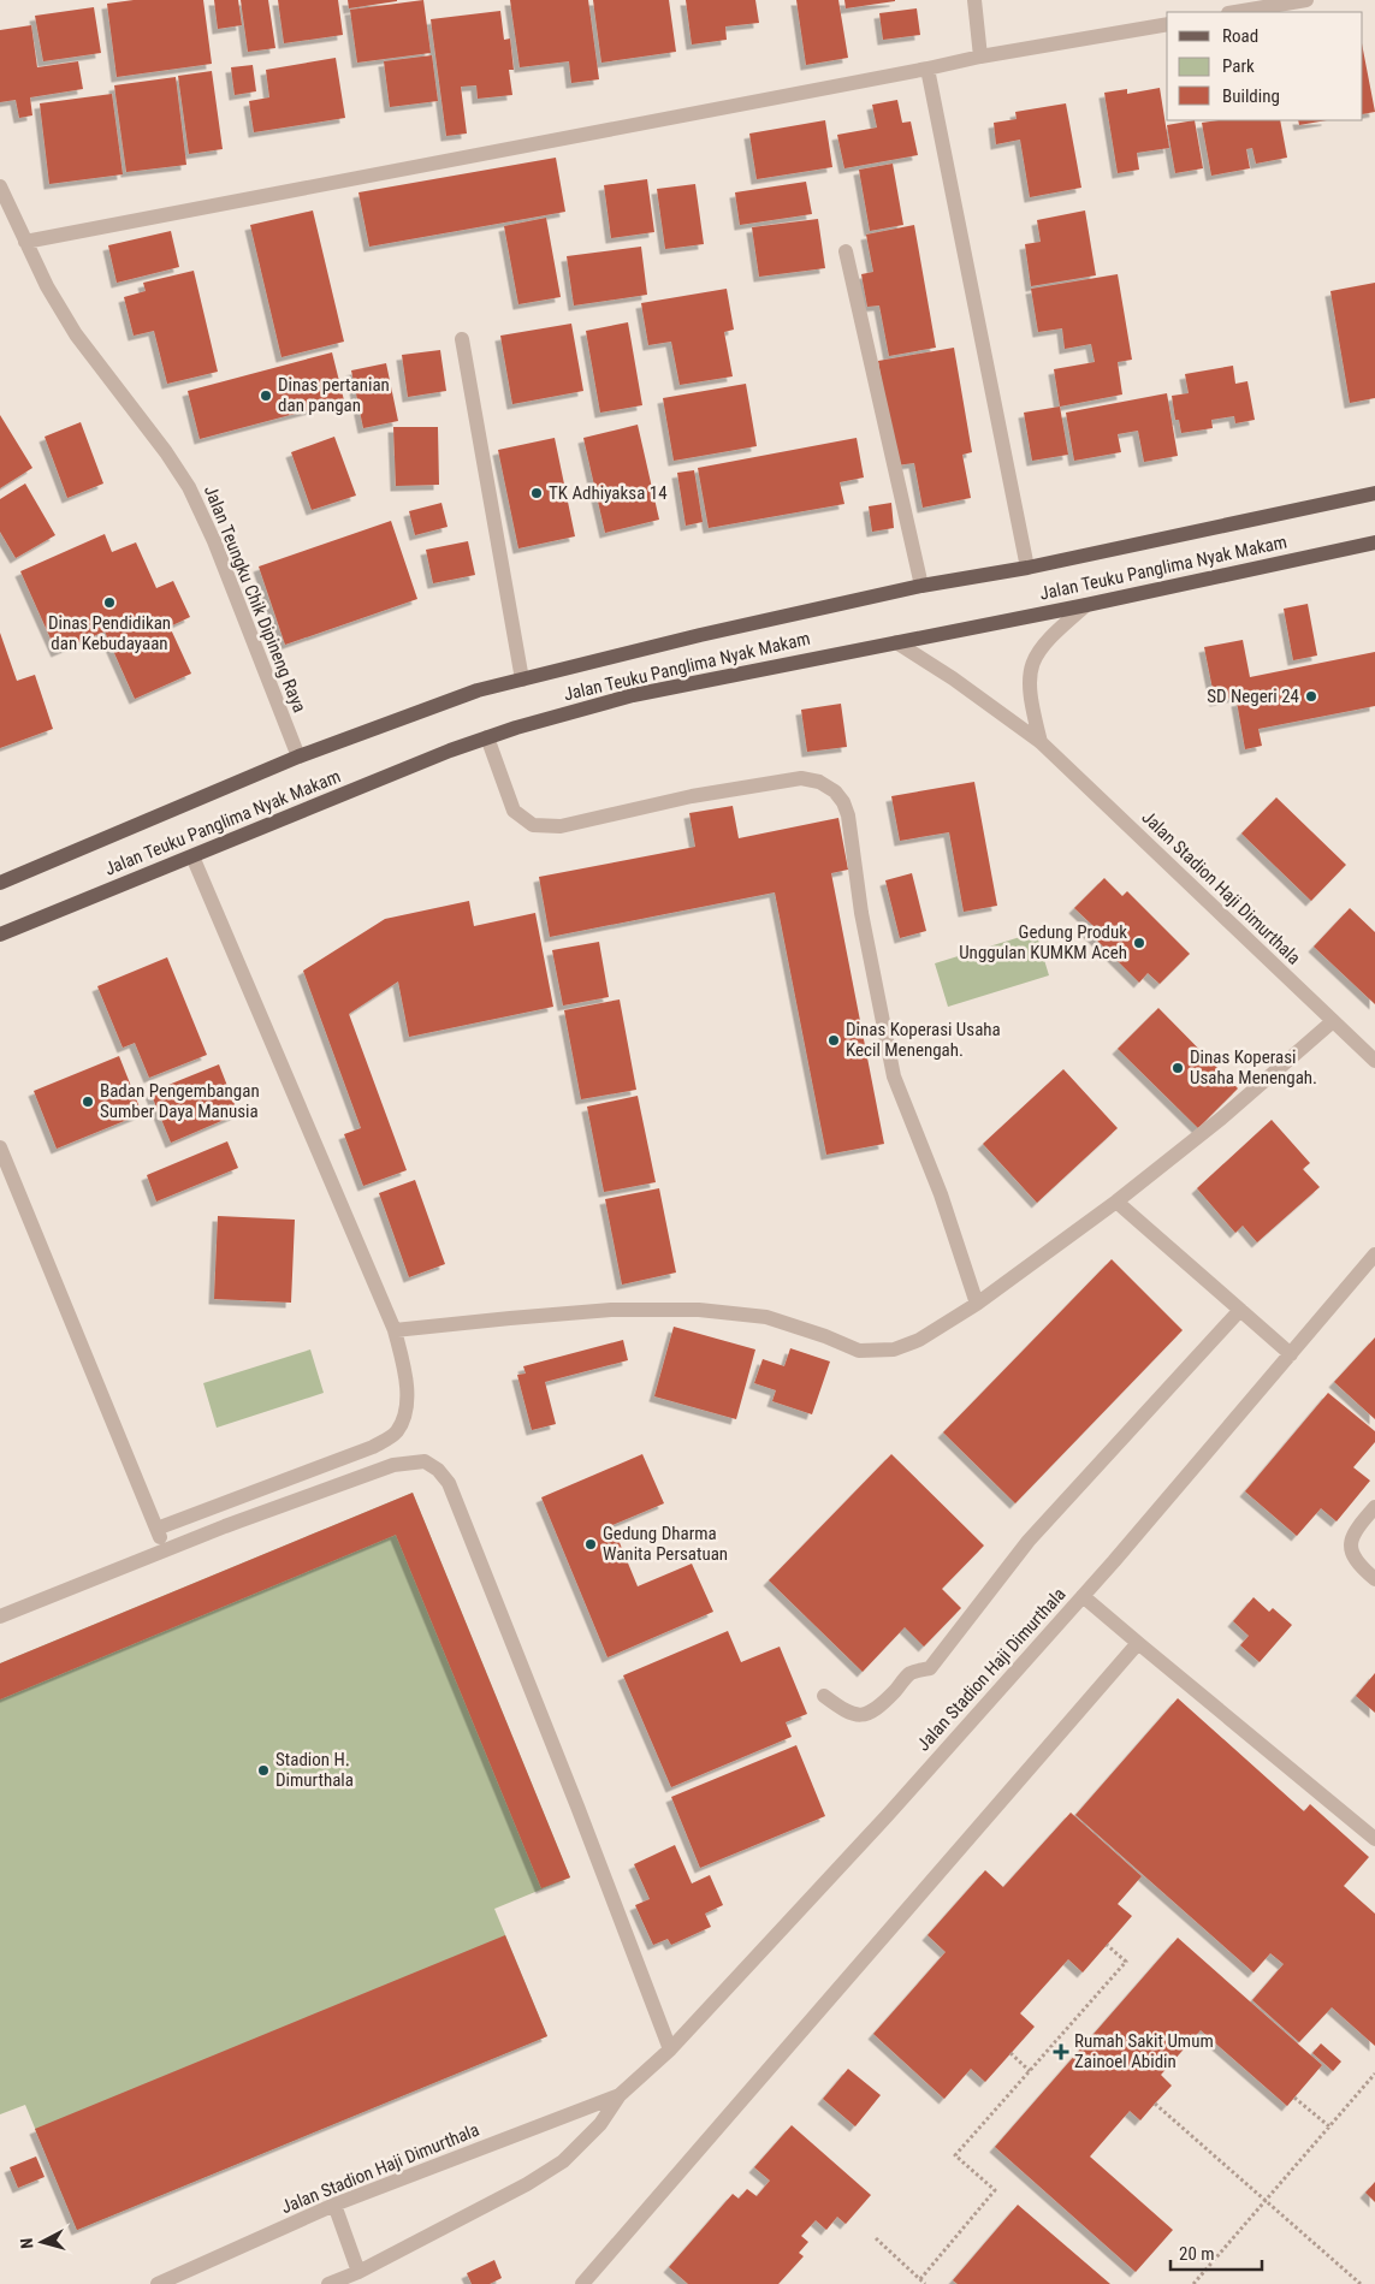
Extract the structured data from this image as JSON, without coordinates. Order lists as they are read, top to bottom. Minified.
{"streets":{"main road":["Jalan Teuku Panglima Nyak Makam"],"street":["Jalan Teungku Chik Dipineng Raya","Jalan Stadion Haji Dimurthala"]},"crossings":[["Jalan Teuku Panglima Nyak Makam","Jalan Teungku Chik Dipineng Raya"],["Jalan Teuku Panglima Nyak Makam","Jalan Stadion Haji Dimurthala"]],"places":{"other":["Dinas pertanian dan pangan","TK Adhiyaksa 14","Dinas Pendidikan dan Kebudayaan","SD Negeri 24","Gedung Produk Unggulan KUMKM Aceh","Dinas Koperasi Usaha Kecil Menengah.","Dinas Koperasi Usaha Menengah.","Badan Pengembangan Sumber Daya Manusia","Gedung Dharma Wanita Persatuan","Stadion H. Dimurthala"],"health":["Rumah Sakit Umum Zainoel Abidin"]},"legend":["Road","Park","Building"],"scale_bar":"20 m","north":"left"}
